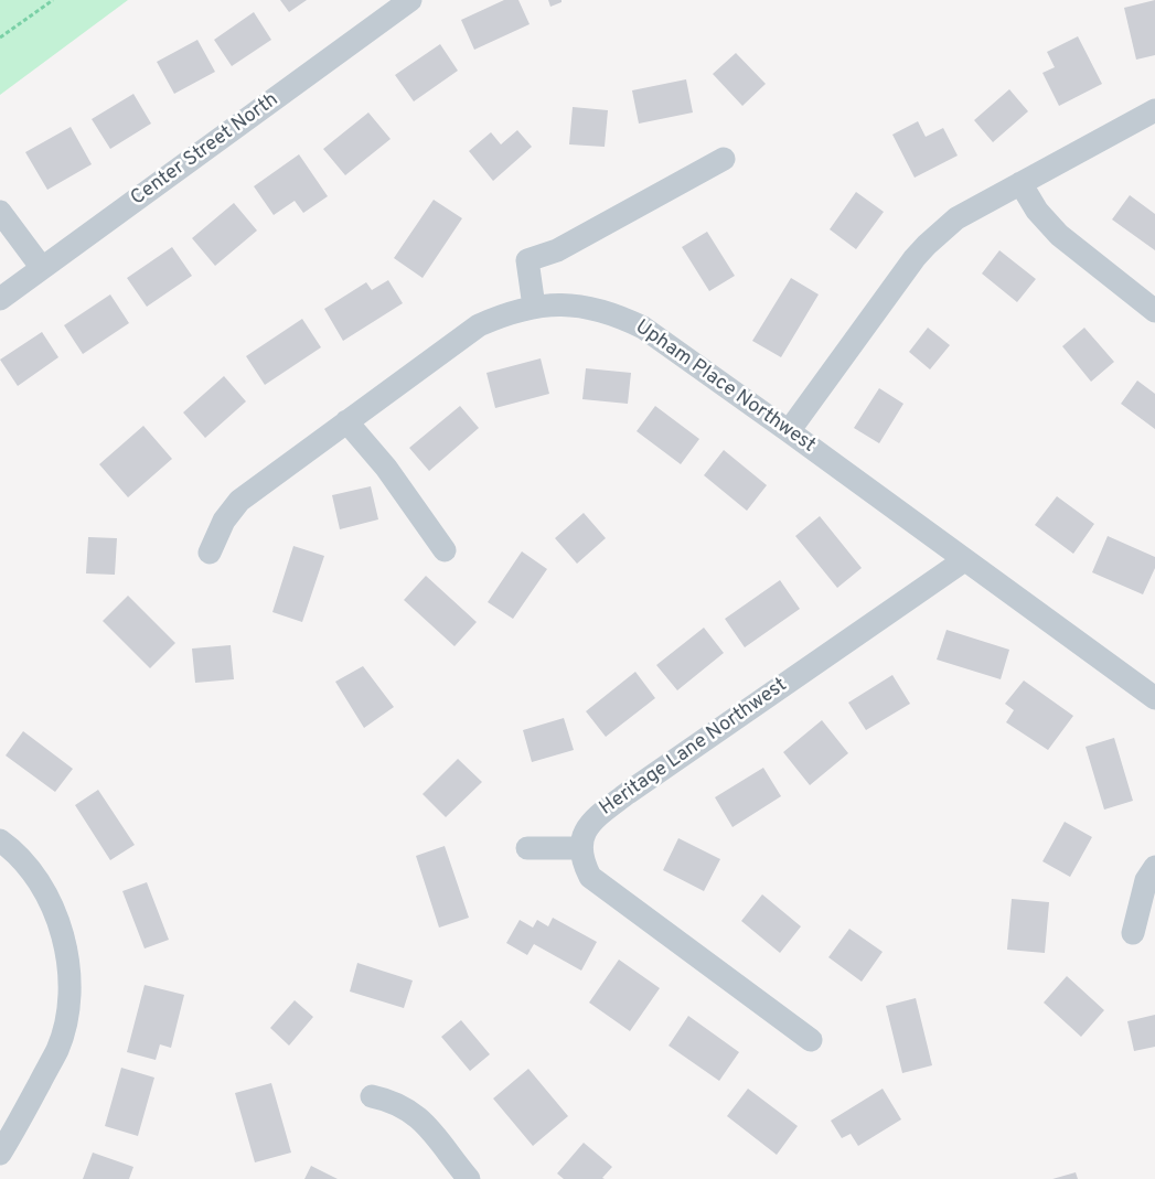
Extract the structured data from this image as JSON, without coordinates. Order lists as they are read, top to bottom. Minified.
{"streets":{"street":["Center Street North","Upham Place Northwest","Heritage Lane Northwest"]},"crossings":[["Upham Place Northwest","Heritage Lane Northwest"]]}
